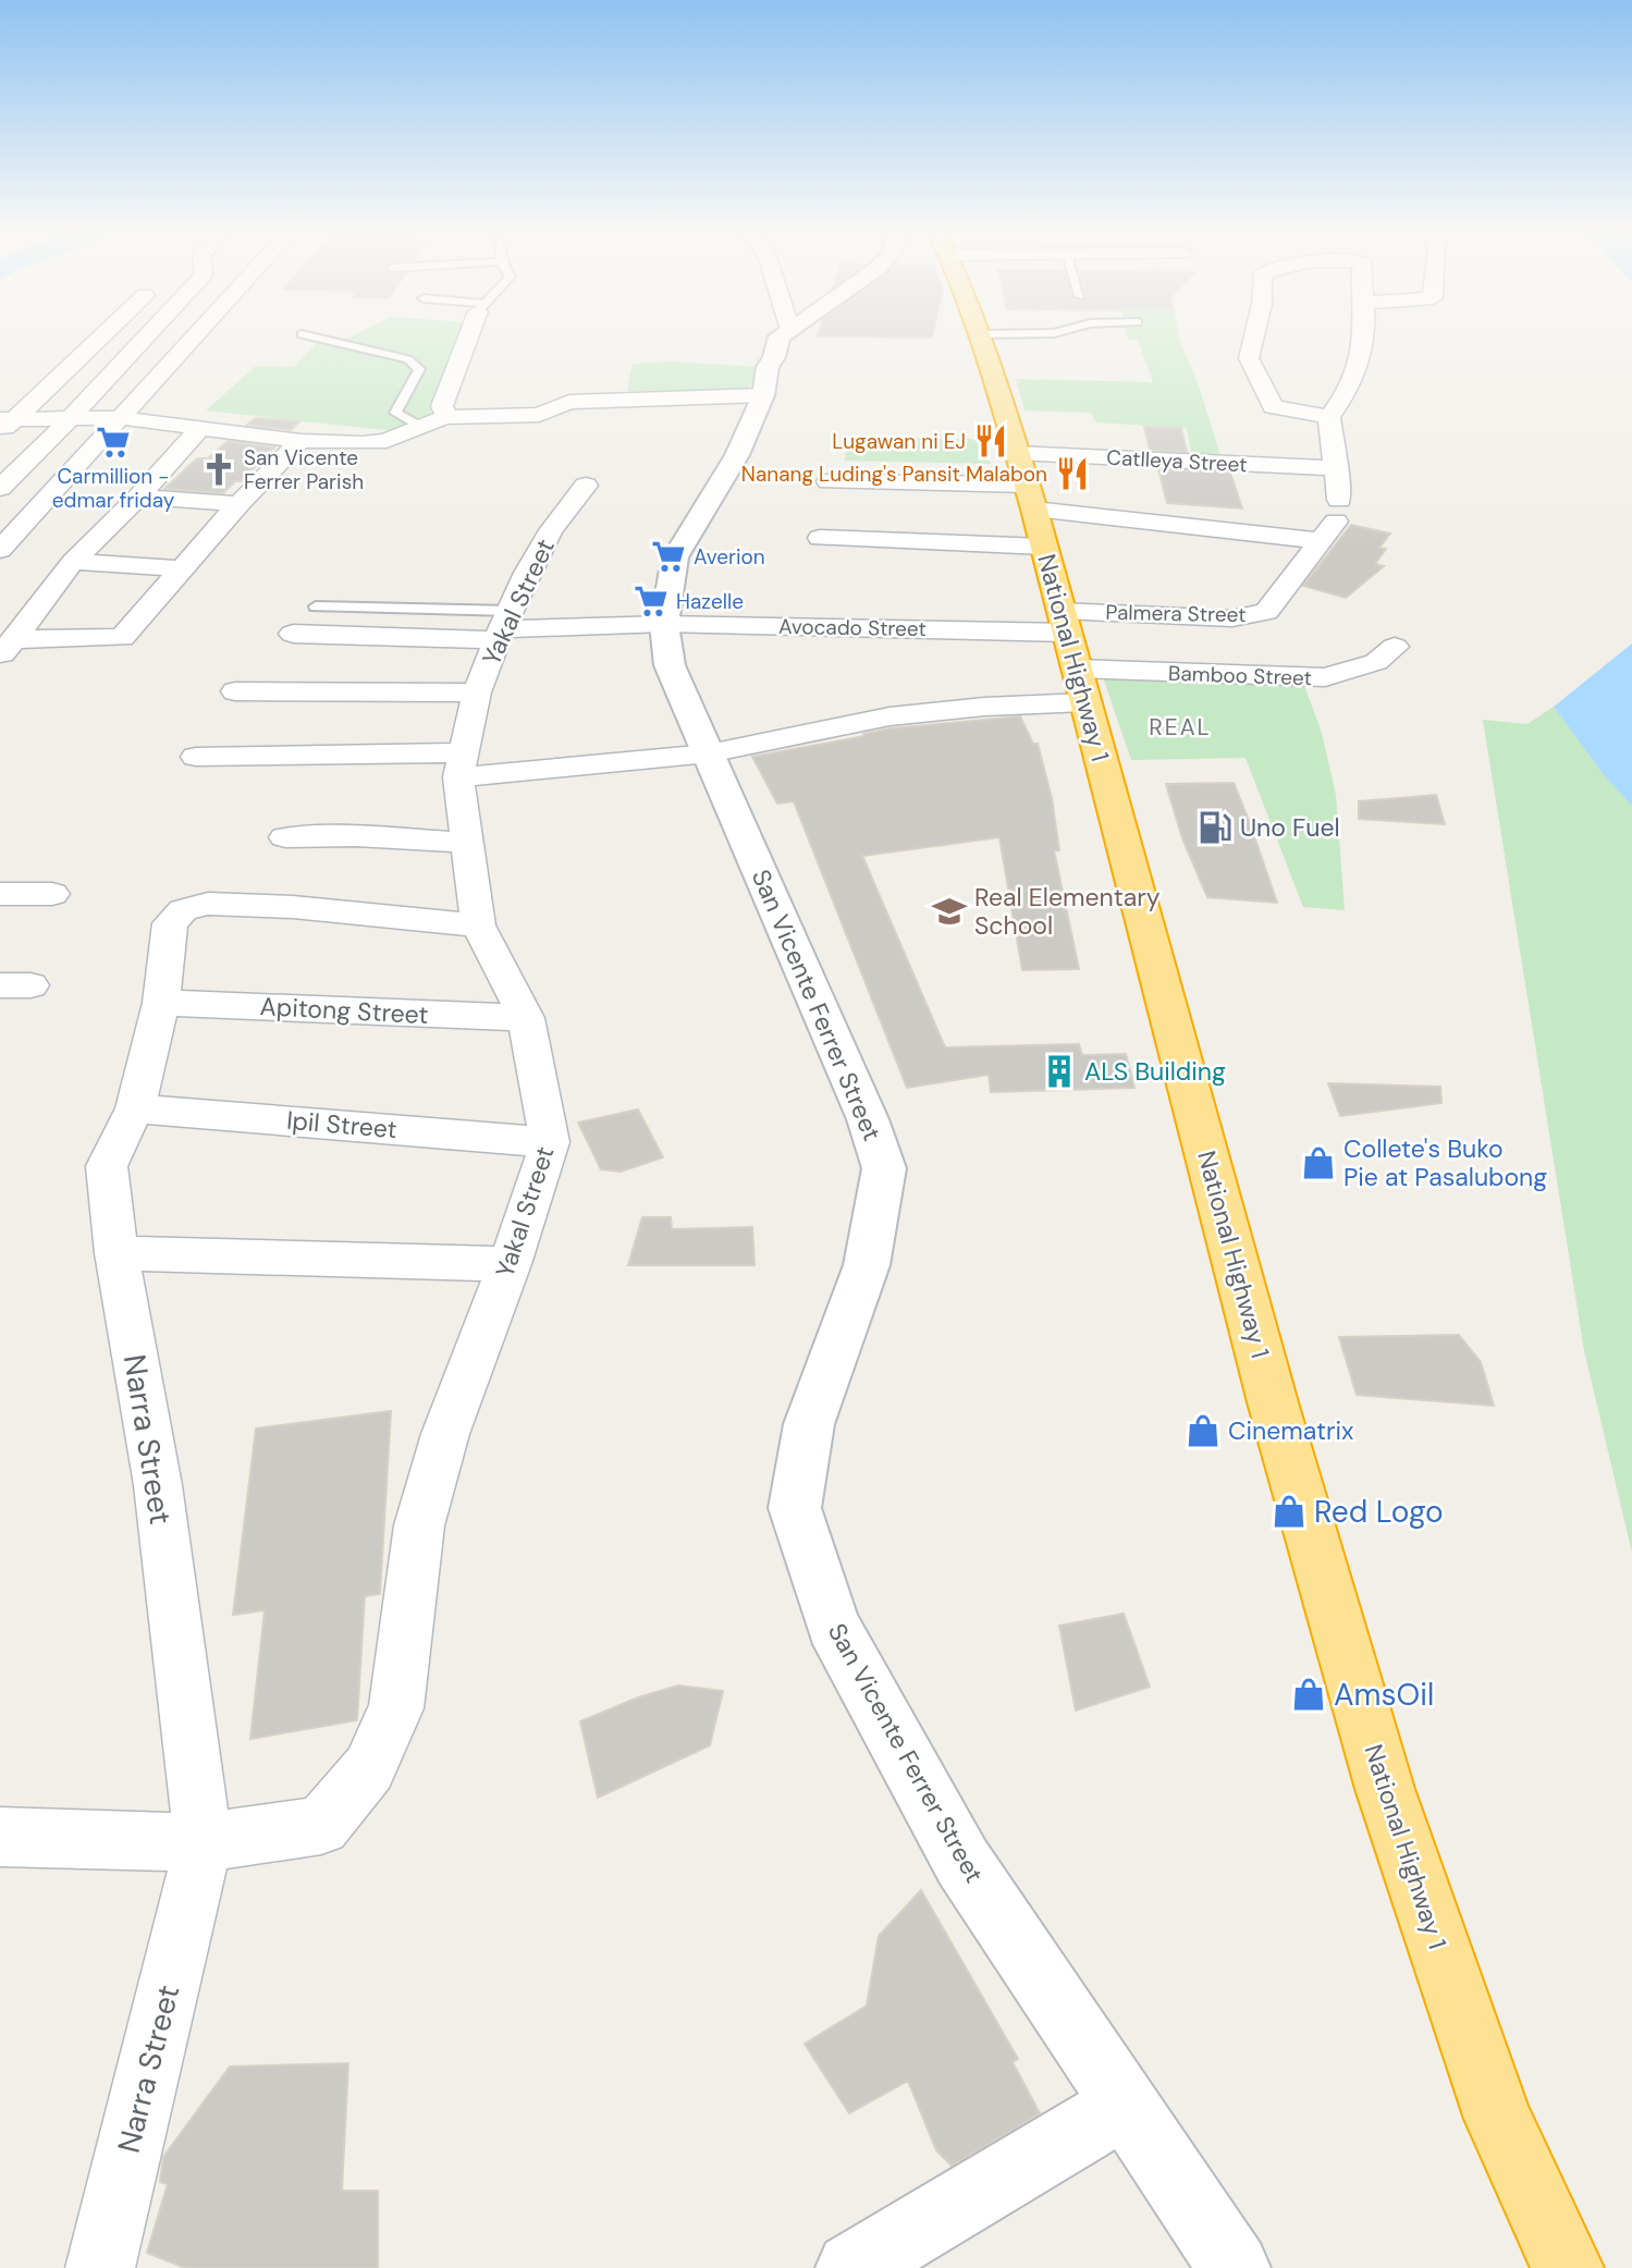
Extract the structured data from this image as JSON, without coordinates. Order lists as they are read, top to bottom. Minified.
{"streets":{"highway":["National Highway 1"],"street":["Catlleya Street","Yakal Street","Palmera Street","Avocado Street","Bamboo Street","San Vicente Ferrer Street","Apitong Street","Ipil Street","Narra Street"]},"crossings":[["Catlleya Street","National Highway 1"],["Yakal Street","Avocado Street"],["Yakal Street","Apitong Street"],["Yakal Street","Ipil Street"],["Yakal Street","Narra Street"],["Palmera Street","Avocado Street"],["Palmera Street","National Highway 1"],["Palmera Street","Bamboo Street"],["Avocado Street","National Highway 1"],["Avocado Street","Bamboo Street"],["Avocado Street","San Vicente Ferrer Street"],["National Highway 1","Bamboo Street"],["Apitong Street","Narra Street"],["Ipil Street","Narra Street"]],"districts":["REAL"],"places":{"restaurant":["Lugawan ni EJ","Nanang Luding's Pansit Malabon"],"supermarket":["Carmillion - edmar friday","Averion","Hazelle"],"church":["San Vicente Ferrer Parish"],"fuel station":["Uno Fuel"],"school or university":["Real Elementary School"],"building":["ALS Building"],"shop":["Collete's Buko Pie at Pasalubong","Cinematrix","Red Logo","AmsOil"]}}
